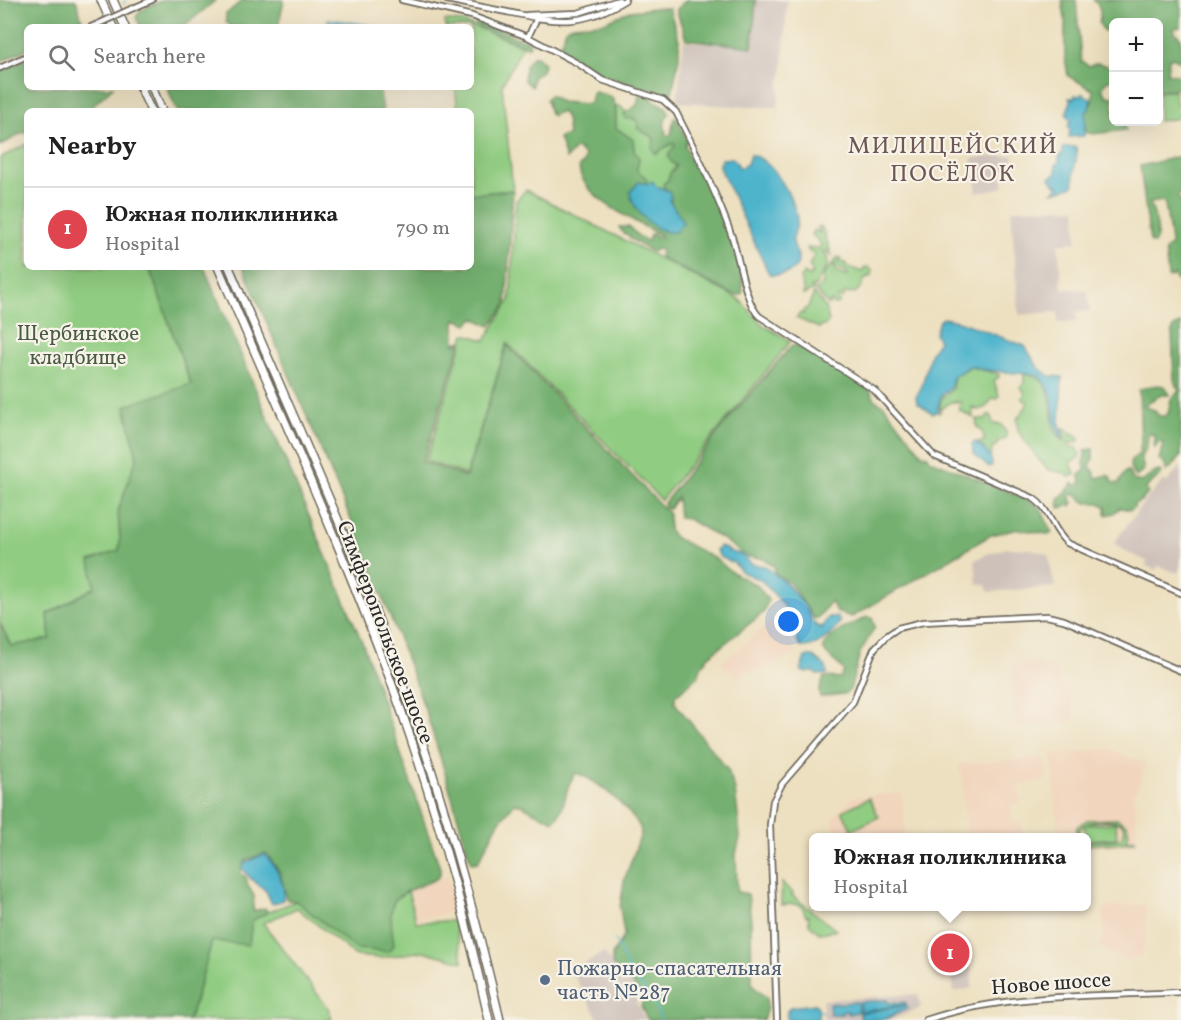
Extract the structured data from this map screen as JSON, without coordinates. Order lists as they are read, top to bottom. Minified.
{"streets":{"highway":["Симферопольское шоссе"],"street":["Новое шоссе"]},"districts":["МИЛИЦЕЙСКИЙ ПОСЁЛОК"],"parks":["Щербинское кладбище"],"places":["Пожарно-спасательная часть №287"],"page":{"map_buttons":["+","−"],"search":"Search here","heading":"Nearby","list":[{"mark":"1","name":"Южная поликлиника","note":"Hospital","value":"790 m"}],"popup":["Южная поликлиника","Hospital"],"pins":"1"}}
